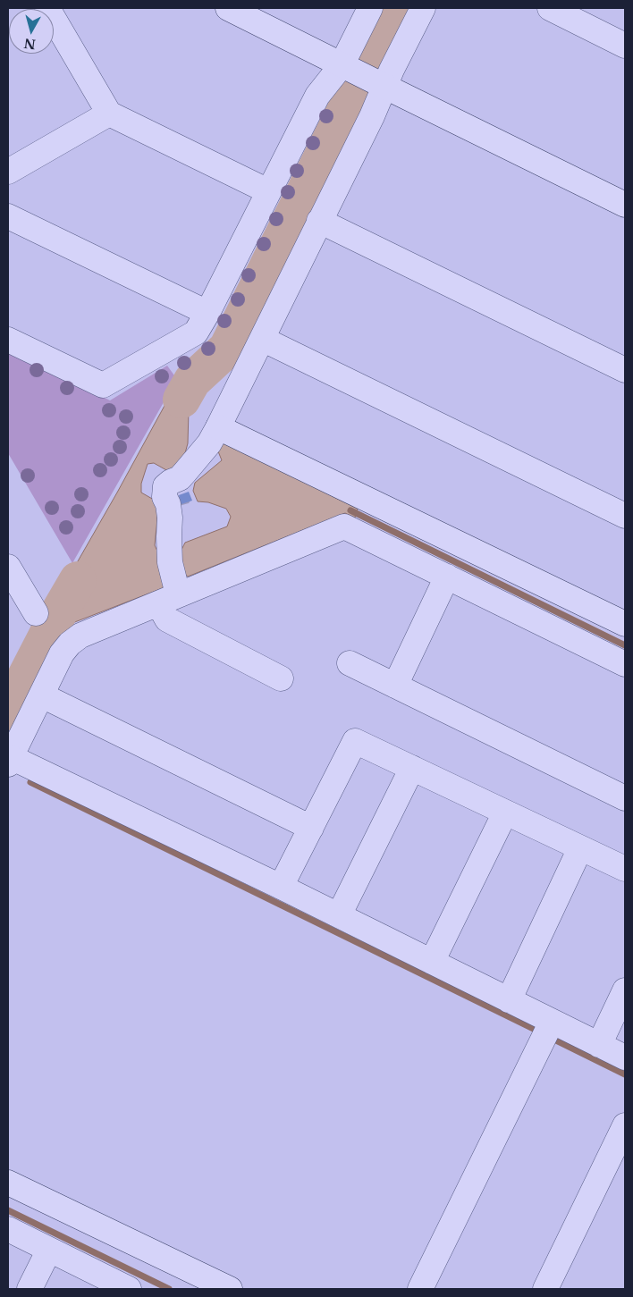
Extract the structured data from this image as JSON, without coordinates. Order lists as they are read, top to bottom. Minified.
{"north":"bottom"}
